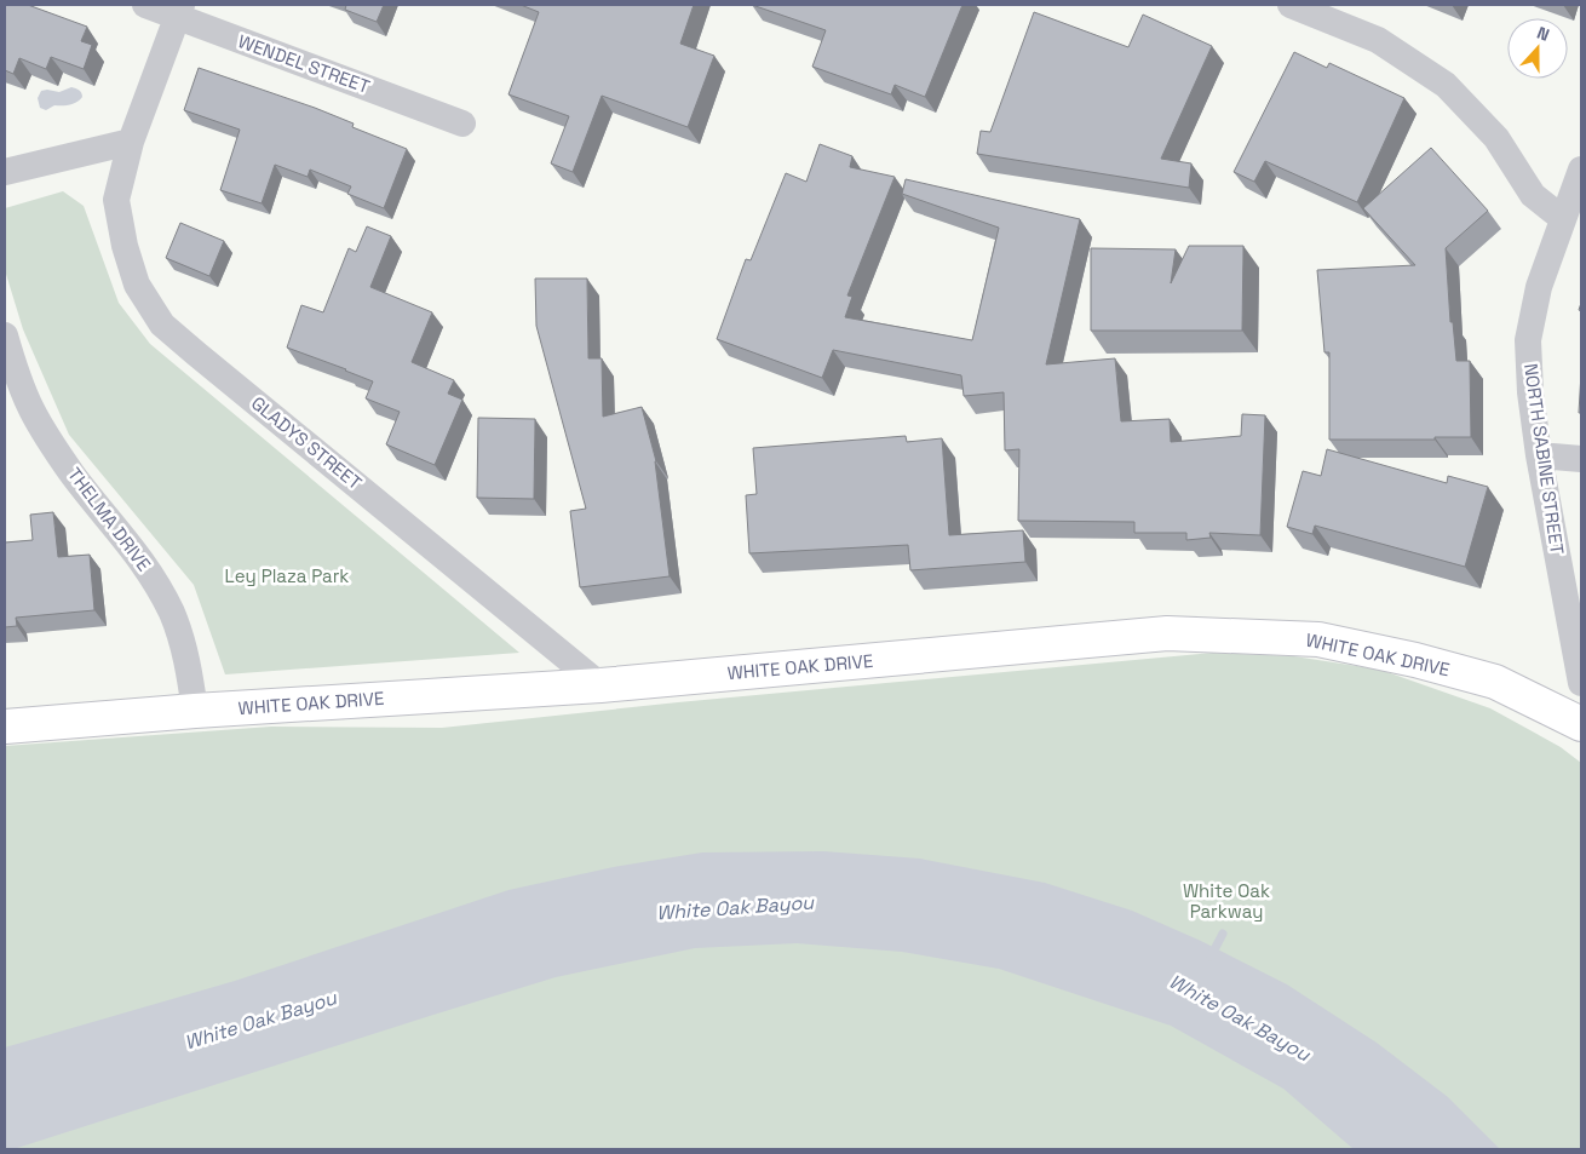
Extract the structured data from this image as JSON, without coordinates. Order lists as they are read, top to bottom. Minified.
{"streets":{"main road":["WHITE OAK DRIVE"],"street":["WENDEL STREET","GLADYS STREET","NORTH SABINE STREET","THELMA DRIVE"]},"crossings":[["WENDEL STREET","GLADYS STREET"],["GLADYS STREET","WHITE OAK DRIVE"],["THELMA DRIVE","WHITE OAK DRIVE"]],"water":["White Oak Bayou"],"parks":["Ley Plaza Park","White Oak Parkway"],"north":"top"}
